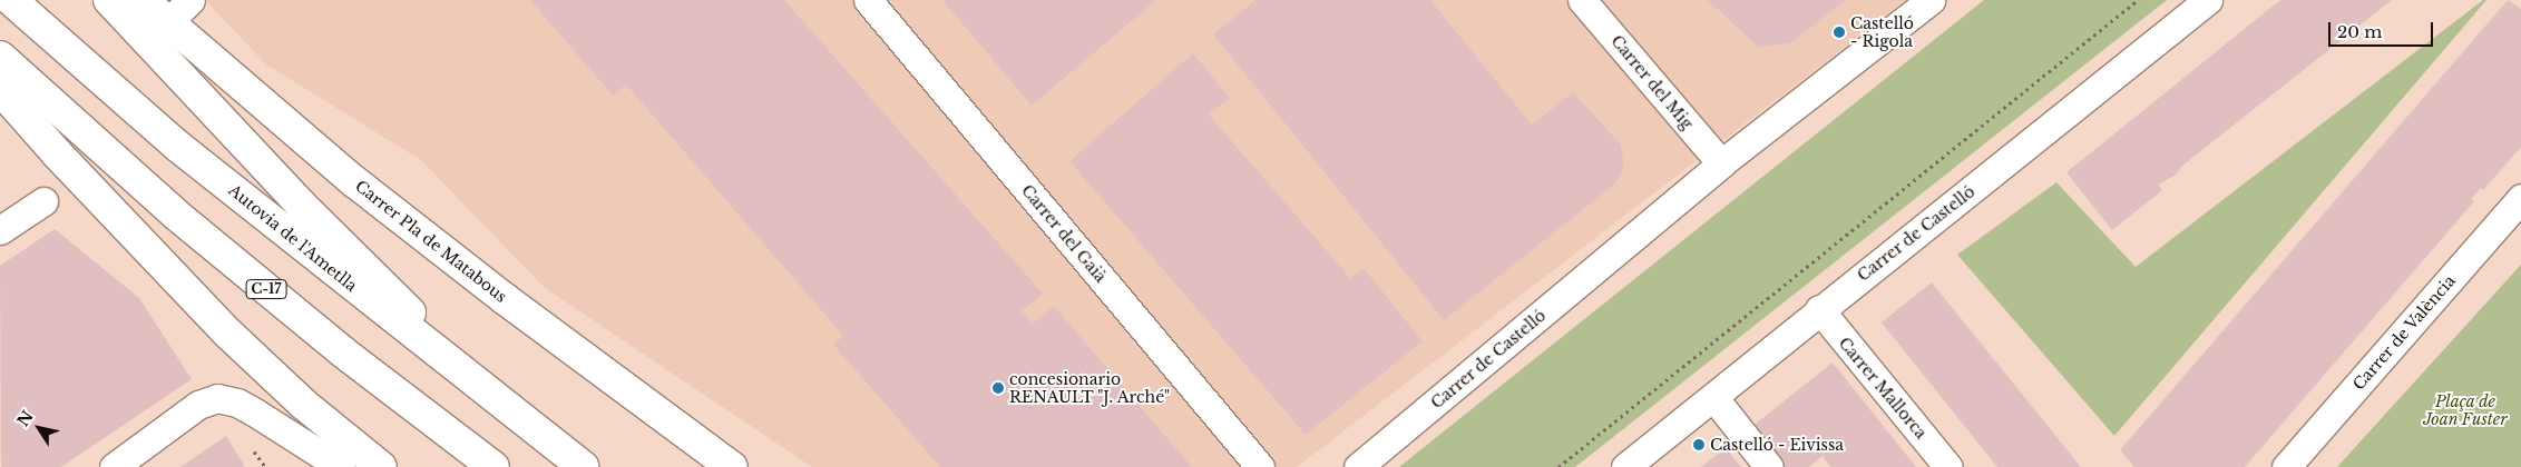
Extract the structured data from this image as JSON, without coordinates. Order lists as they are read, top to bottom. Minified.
{"streets":{"main road":["Autovia de l'Ametlla","Carrer Pla de Matabous","C-17"],"street":["Carrer del Mig","Carrer del Gaià","Carrer de Castelló","Carrer de València","Carrer Mallorca"]},"crossings":[["Carrer del Mig","Carrer de Castelló"],["Carrer de Castelló","Carrer Mallorca"]],"parks":["Plaça de Joan Fuster"],"places":["Castelló - Rigola","concesionario RENAULT \"J. Arché\"","Castelló - Eivissa"],"scale_bar":"20 m","north":"top left"}
